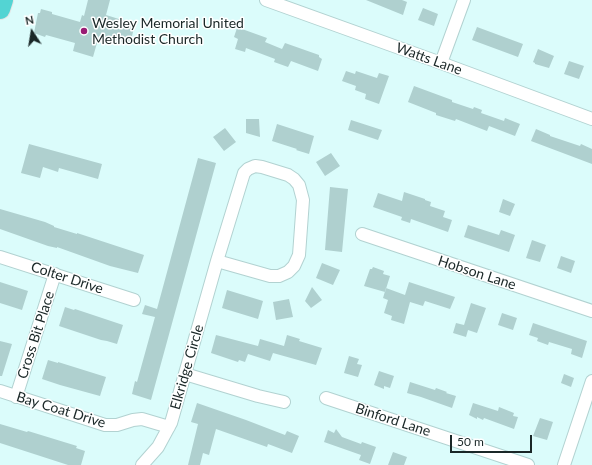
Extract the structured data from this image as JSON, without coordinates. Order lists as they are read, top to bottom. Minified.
{"streets":{"street":["Watts Lane","Hobson Lane","Colter Drive","Cross Bit Place","Elkridge Circle","Bay Coat Drive","Binford Lane"]},"crossings":[["Colter Drive","Cross Bit Place"],["Cross Bit Place","Bay Coat Drive"],["Elkridge Circle","Bay Coat Drive"]],"places":["Wesley Memorial United Methodist Church"],"scale_bar":"50 m","north":"top"}
